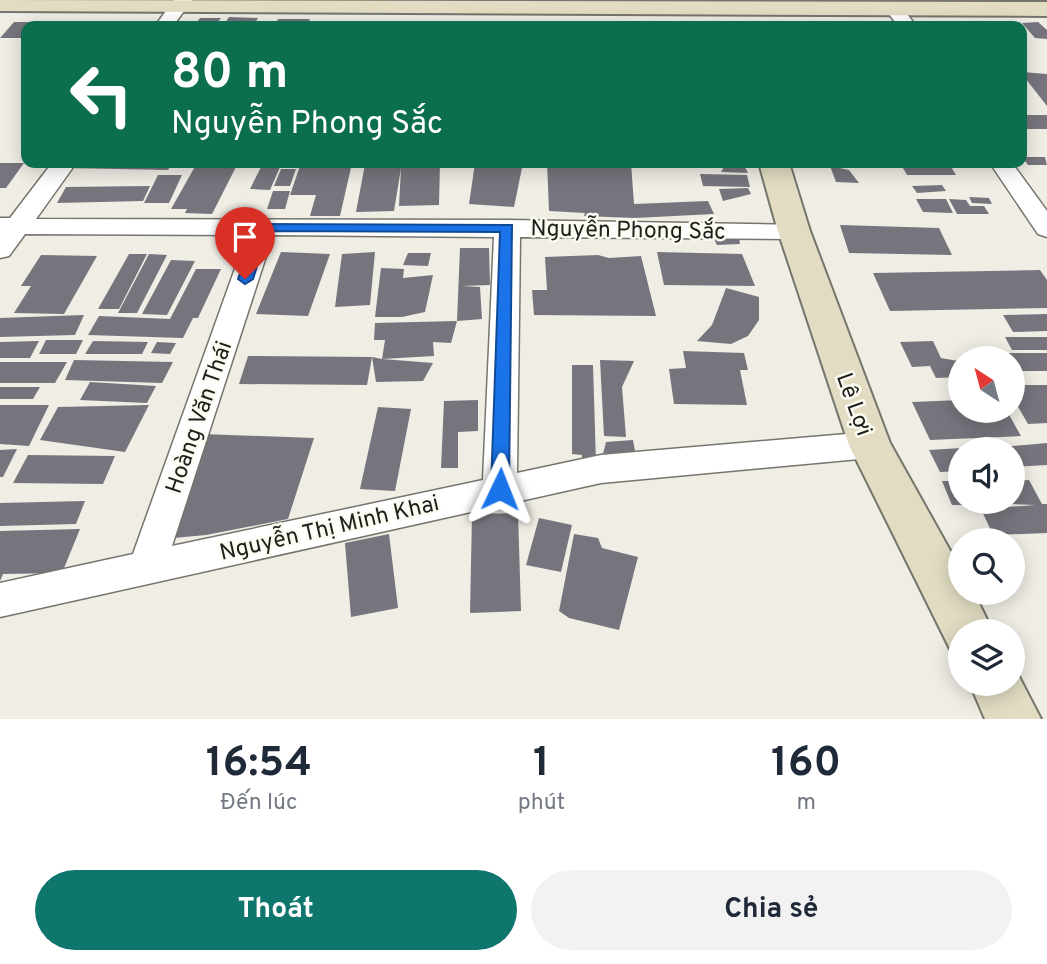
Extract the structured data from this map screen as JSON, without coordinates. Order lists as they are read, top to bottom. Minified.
{"streets":{"street":["Nguyễn Phong Sắc","Lê Lợi","Hoàng Văn Thái","Nguyễn Thị Minh Khai"]},"crossings":[["Nguyễn Phong Sắc","Lê Lợi"],["Nguyễn Phong Sắc","Hoàng Văn Thái"],["Lê Lợi","Nguyễn Thị Minh Khai"],["Hoàng Văn Thái","Nguyễn Thị Minh Khai"]],"north":"top left","page":{"turn":["80 m","Nguyễn Phong Sắc"],"eta":["16:54","Đến lúc","1","phút","160","m"],"buttons":["Thoát","Chia sẻ"]}}
